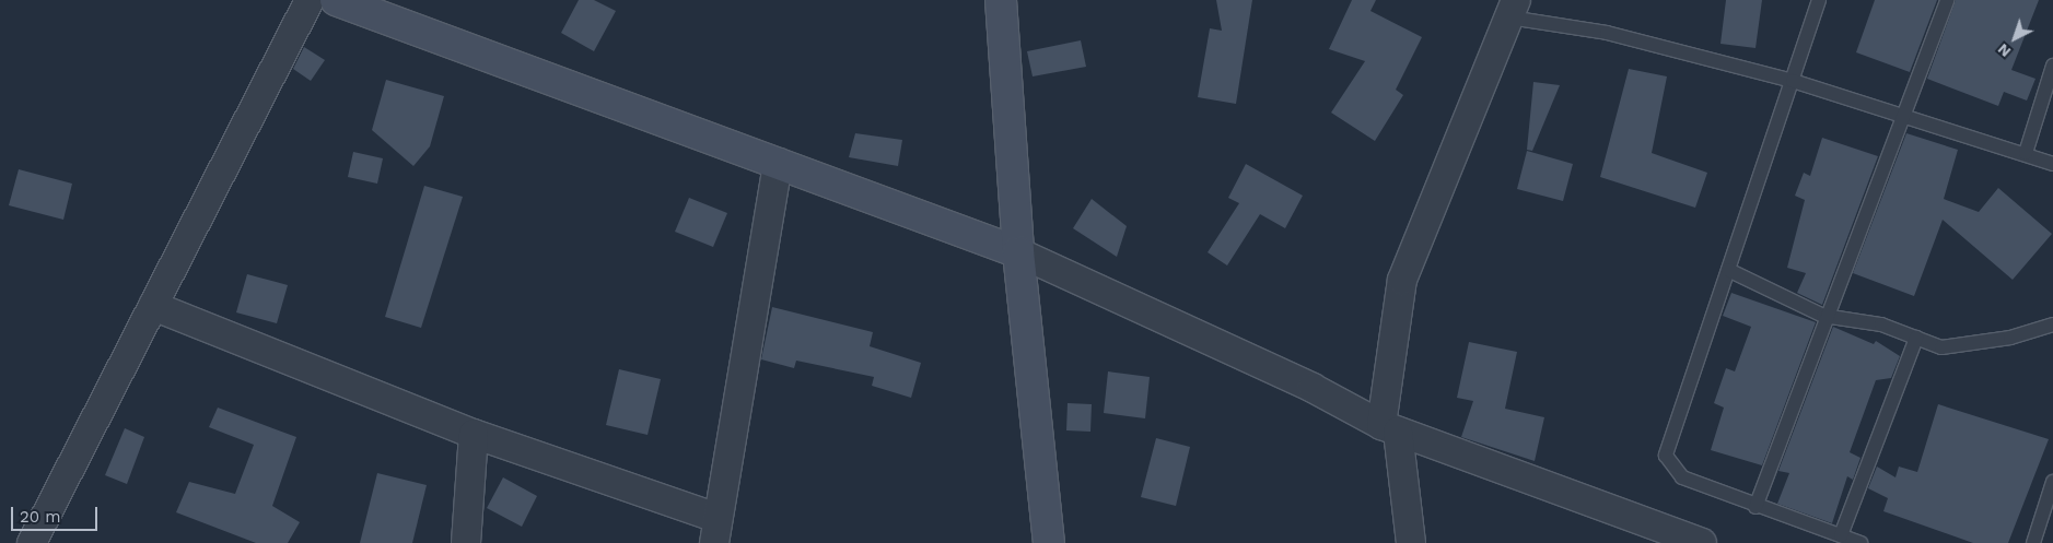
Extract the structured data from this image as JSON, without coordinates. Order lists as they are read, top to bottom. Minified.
{"scale_bar":"20 m","north":"bottom left"}
